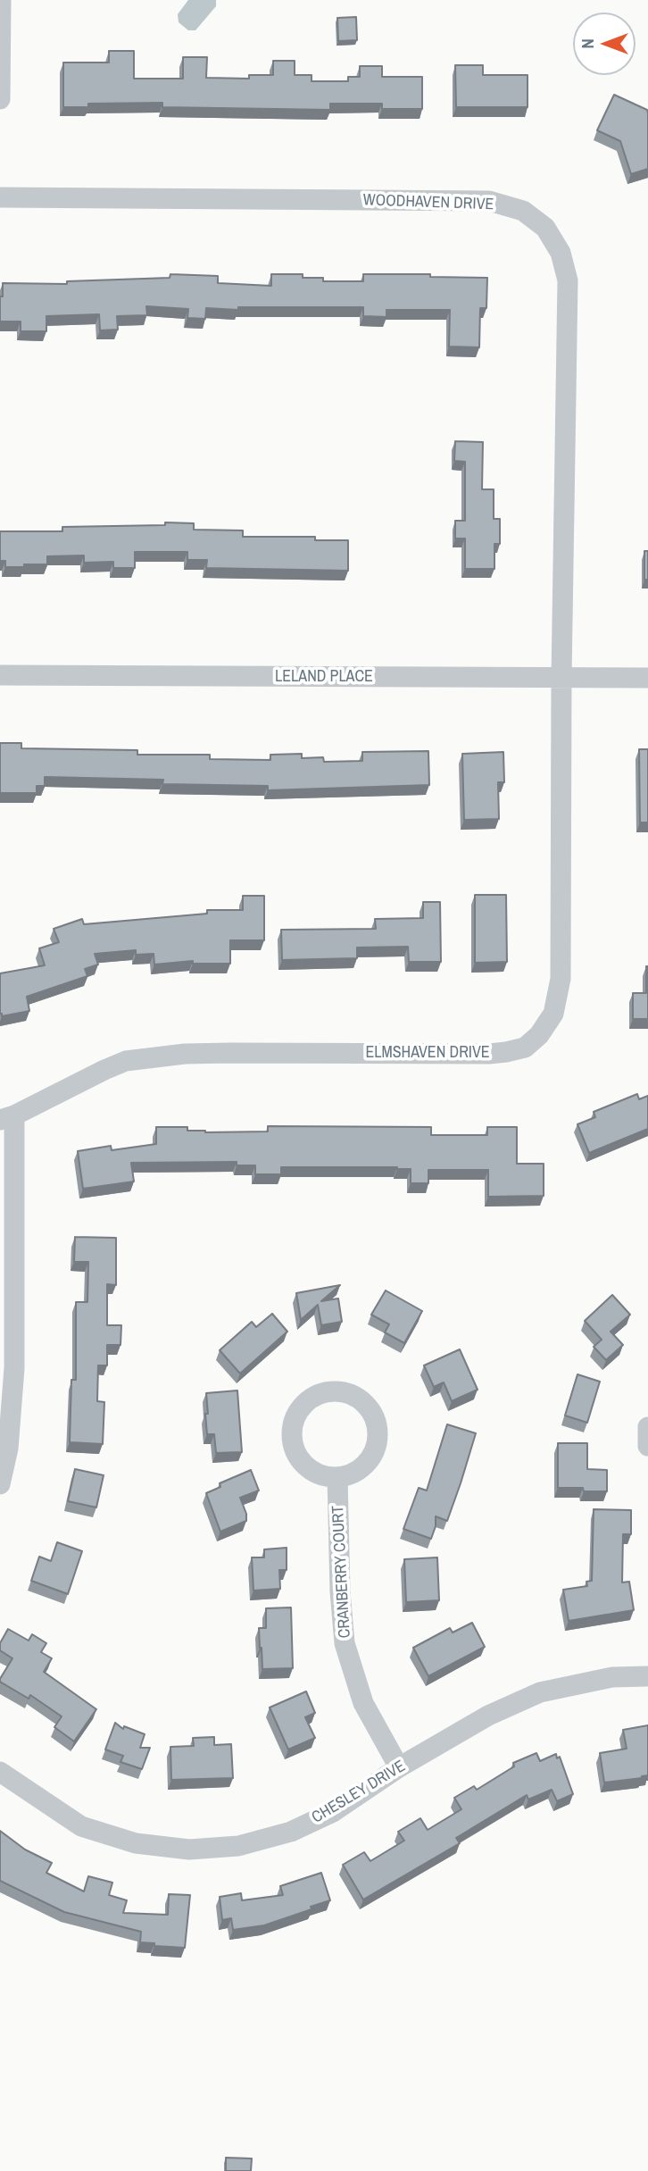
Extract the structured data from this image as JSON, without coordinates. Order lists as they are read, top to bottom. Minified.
{"streets":{"street":["WOODHAVEN DRIVE","LELAND PLACE","ELMSHAVEN DRIVE","CRANBERRY COURT","CHESLEY DRIVE"]},"crossings":[["WOODHAVEN DRIVE","LELAND PLACE"],["WOODHAVEN DRIVE","ELMSHAVEN DRIVE"],["LELAND PLACE","ELMSHAVEN DRIVE"],["CRANBERRY COURT","CHESLEY DRIVE"]],"north":"left"}
